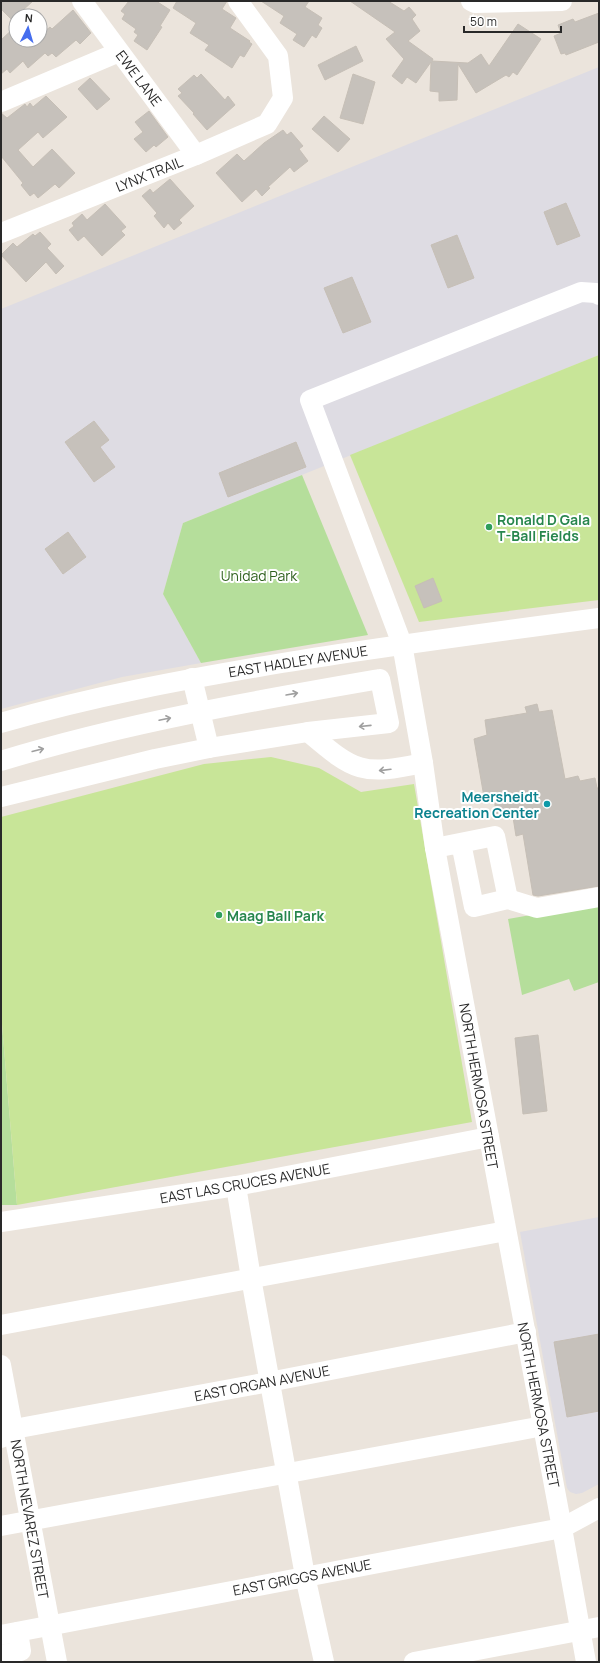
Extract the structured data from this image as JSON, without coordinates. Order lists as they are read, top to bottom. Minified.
{"streets":{"street":["EWE LANE","LYNX TRAIL","EAST HADLEY AVENUE","NORTH HERMOSA STREET","EAST LAS CRUCES AVENUE","EAST ORGAN AVENUE","NORTH NEVAREZ STREET","EAST GRIGGS AVENUE"]},"crossings":[["EWE LANE","LYNX TRAIL"],["EAST HADLEY AVENUE","NORTH HERMOSA STREET"],["NORTH HERMOSA STREET","EAST LAS CRUCES AVENUE"],["NORTH HERMOSA STREET","EAST ORGAN AVENUE"],["NORTH HERMOSA STREET","EAST GRIGGS AVENUE"],["EAST ORGAN AVENUE","NORTH NEVAREZ STREET"],["NORTH NEVAREZ STREET","EAST GRIGGS AVENUE"]],"parks":["Unidad Park"],"places":["Ronald D Gala T-Ball Fields","Meersheidt Recreation Center","Maag Ball Park"],"scale_bar":"50 m","north":"top"}
